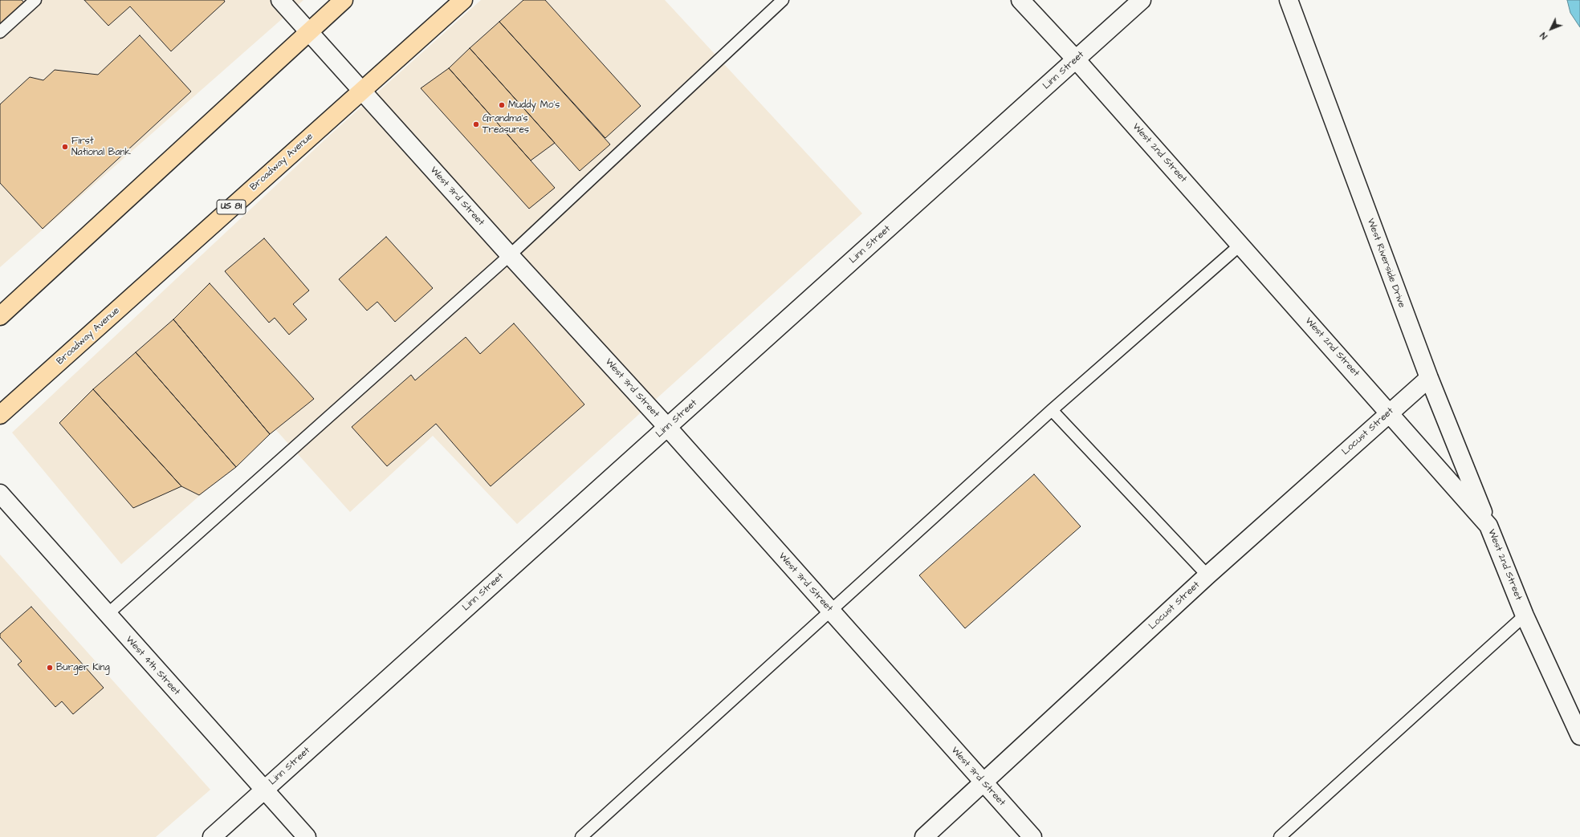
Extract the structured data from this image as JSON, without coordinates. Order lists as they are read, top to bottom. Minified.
{"streets":{"highway":["Broadway Avenue","US 81"],"street":["Linn Street","West 2nd Street","West 3rd Street","West Riverside Drive","Locust Street","West 4th Street"]},"crossings":[["Linn Street","West 2nd Street"],["Linn Street","West 3rd Street"],["Linn Street","West 4th Street"],["West 2nd Street","West Riverside Drive"],["West 2nd Street","Locust Street"],["Broadway Avenue","West 3rd Street"],["West 3rd Street","Locust Street"],["West Riverside Drive","Locust Street"]],"places":["Muddy Mo's","Grandma's Treasures","First National Bank","Burger King"],"north":"bottom left"}
